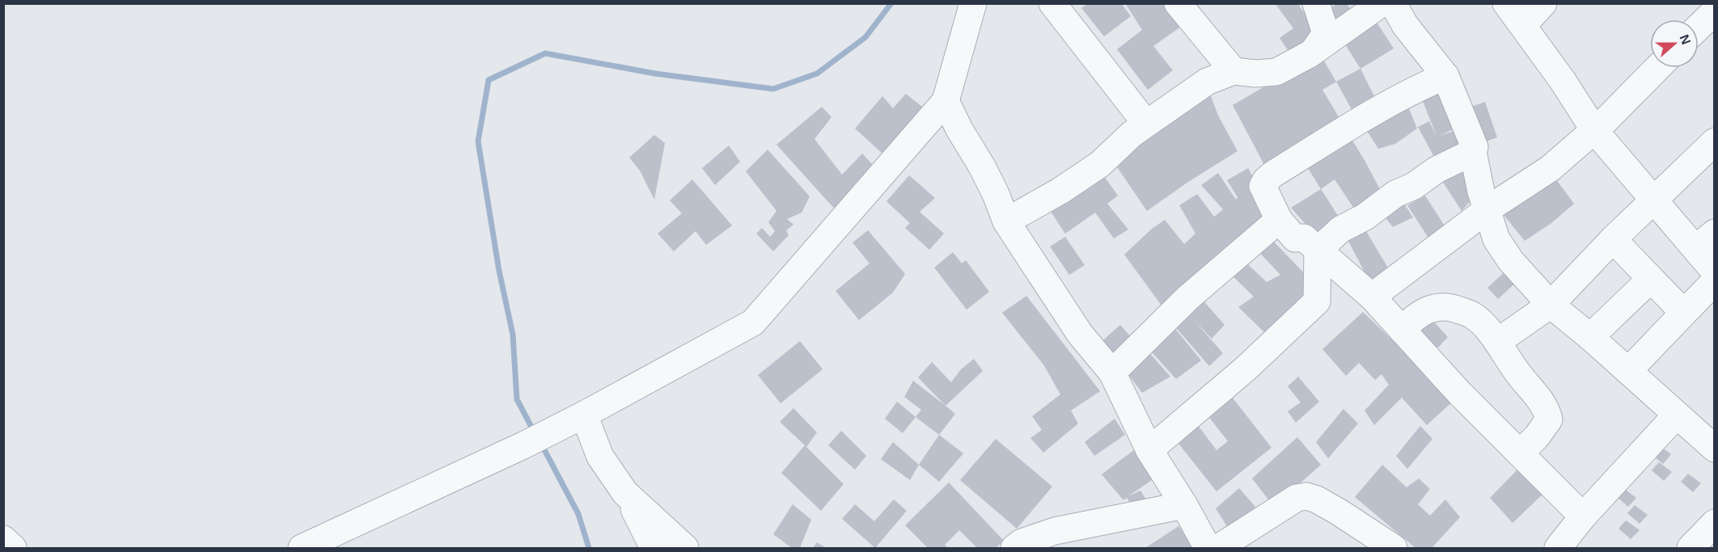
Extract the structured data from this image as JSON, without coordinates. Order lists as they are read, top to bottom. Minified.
{"north":"right"}
